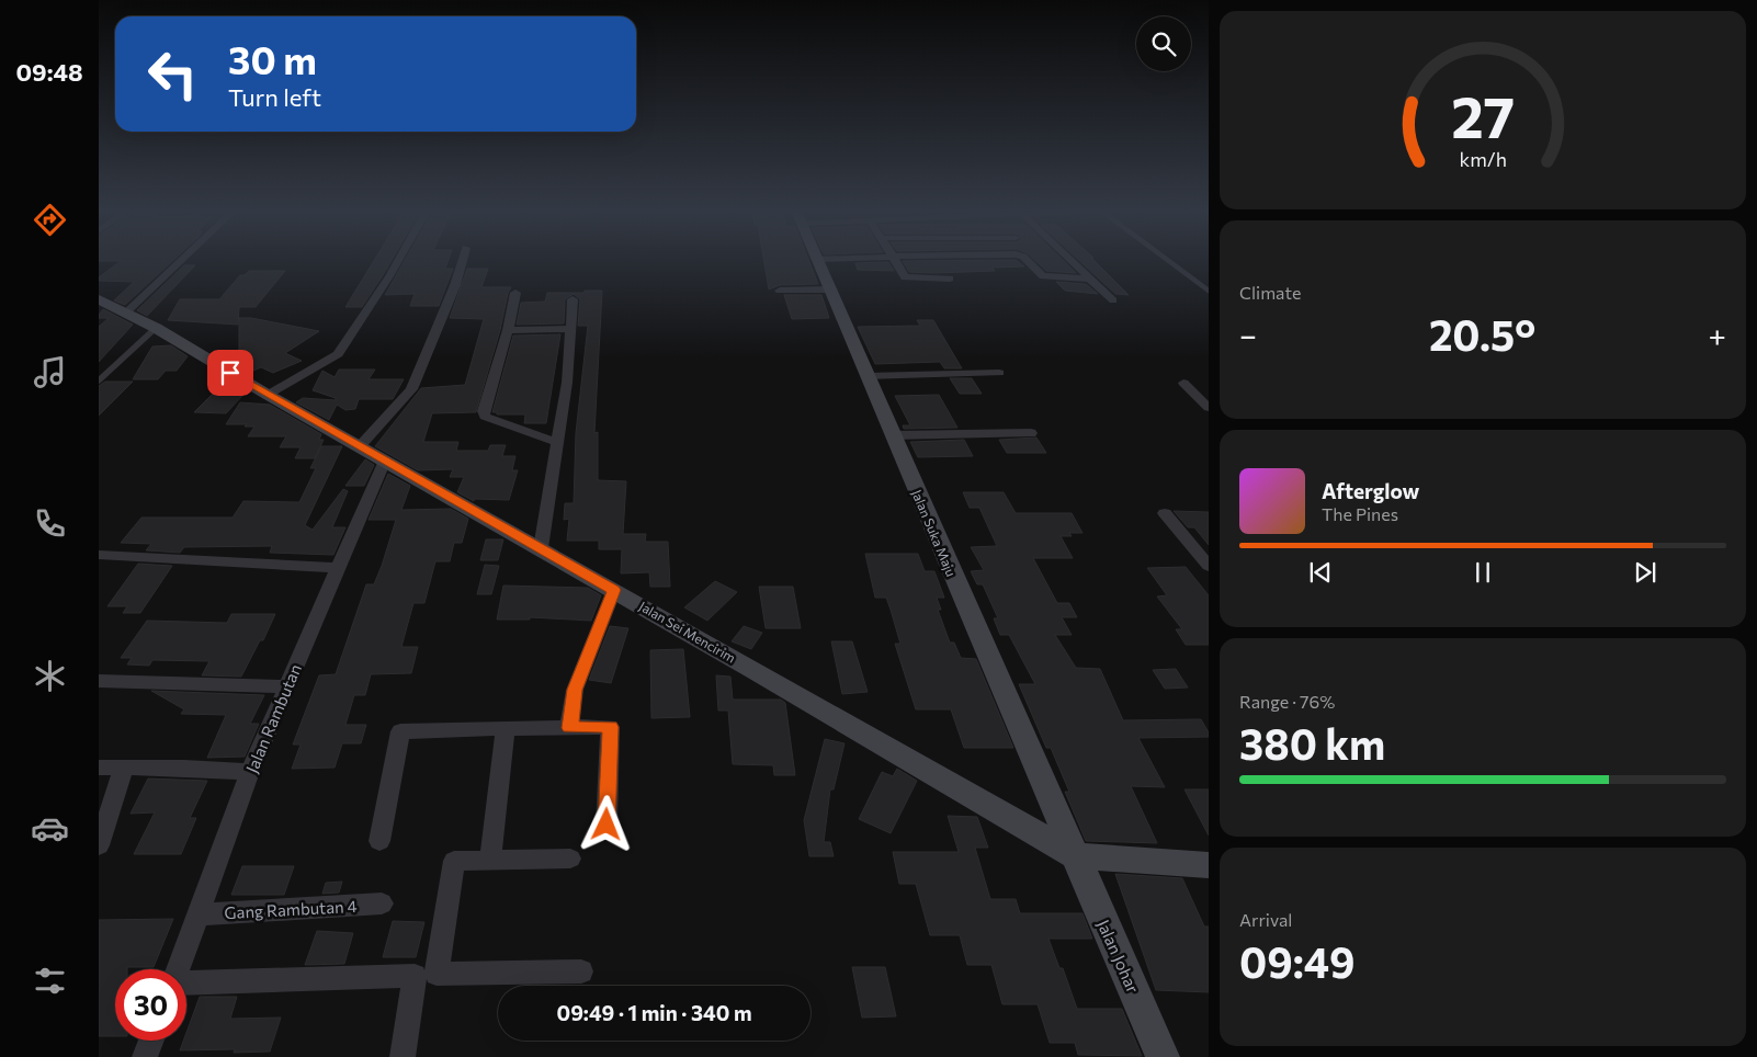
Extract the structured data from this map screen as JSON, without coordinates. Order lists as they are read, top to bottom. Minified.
{"streets":{"street":["Jalan Suka Maju","Jalan Sei Mencirim","Jalan Rambutan","Gang Rambutan 4","Jalan Johar"]},"crossings":[["Jalan Suka Maju","Jalan Sei Mencirim"],["Jalan Suka Maju","Jalan Johar"],["Jalan Sei Mencirim","Jalan Rambutan"],["Jalan Sei Mencirim","Jalan Johar"],["Jalan Rambutan","Gang Rambutan 4"]],"page":{"tabs":"09:48","turn":["30 m","Turn left"],"tile":["Climate",["Range · 76%","380 km"],["Arrival","09:49"]],"heat":["−","20.5°","+"],"song":["Afterglow","The Pines"],"limit":"30","trip":"09:49 · 1 min · 340 m","gauge":["27","km/h"]}}
